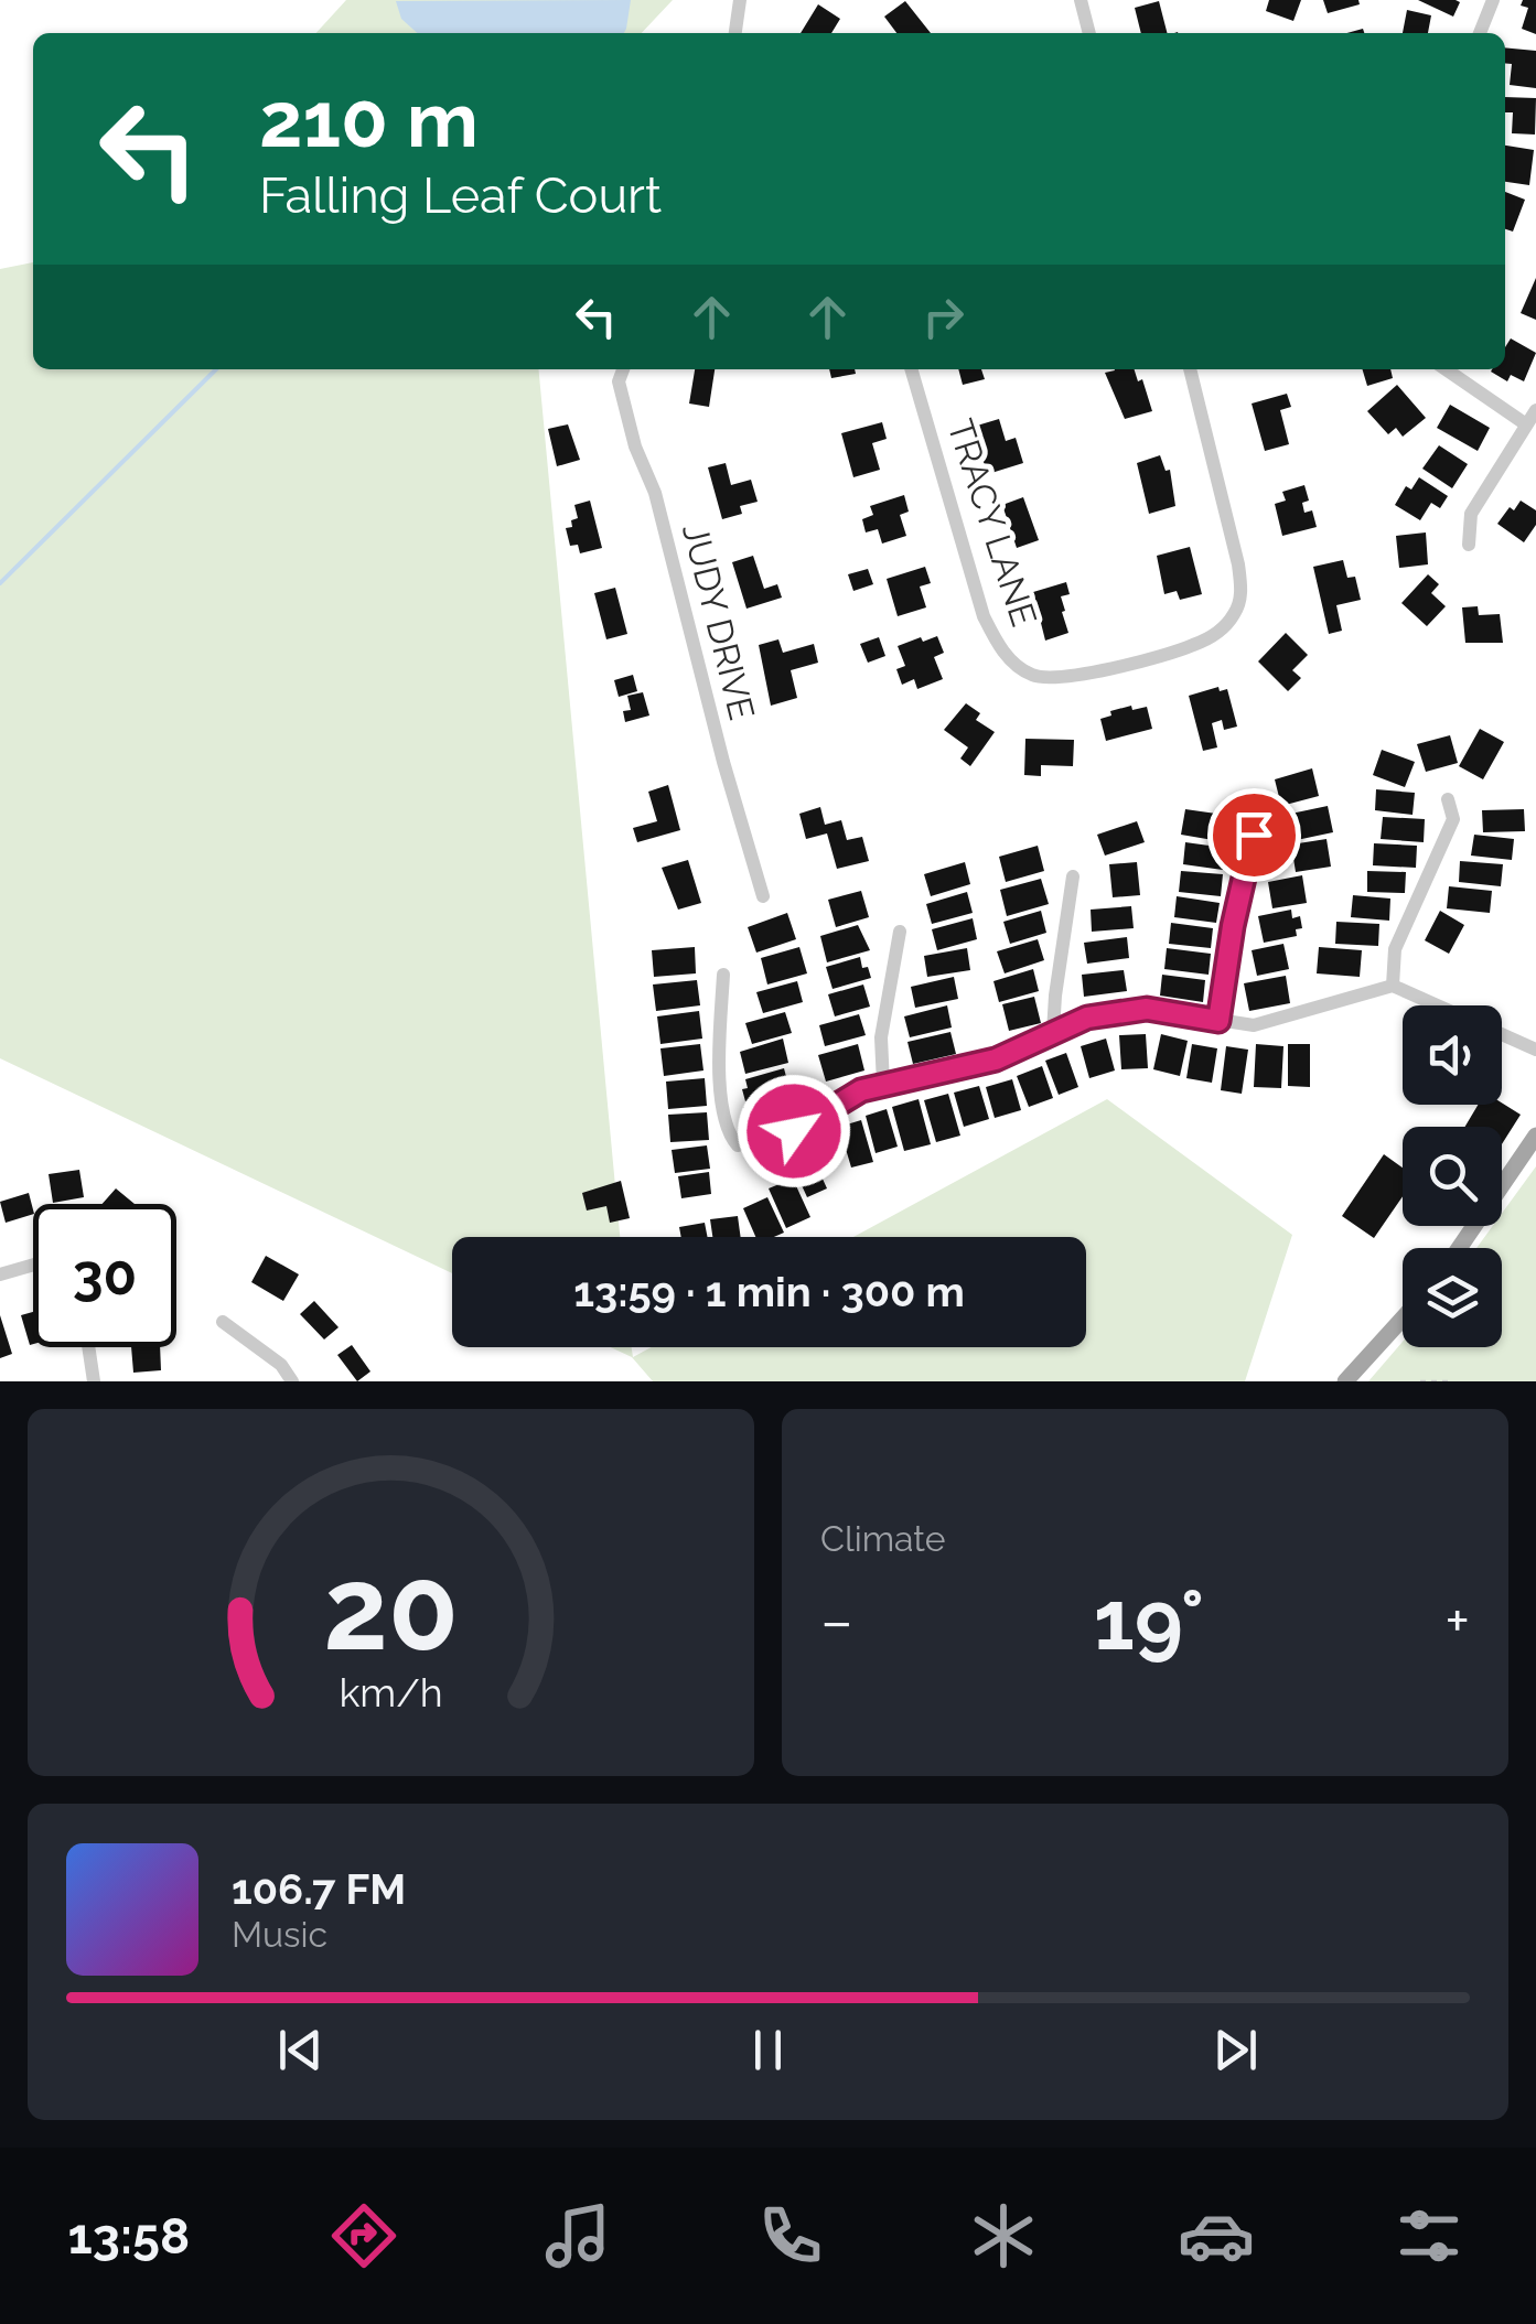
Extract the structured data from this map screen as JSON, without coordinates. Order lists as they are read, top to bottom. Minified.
{"streets":{"street":["TRACY LANE","JUDY DRIVE"]},"page":{"turn":["210 m","Falling Leaf Court"],"limit":"30","trip":"13:59 · 1 min · 300 m","tile":"Climate","heat":["−","19°","+"],"song":["106.7 FM","Music"],"tabs":"13:58","gauge":["20","km/h"]}}
